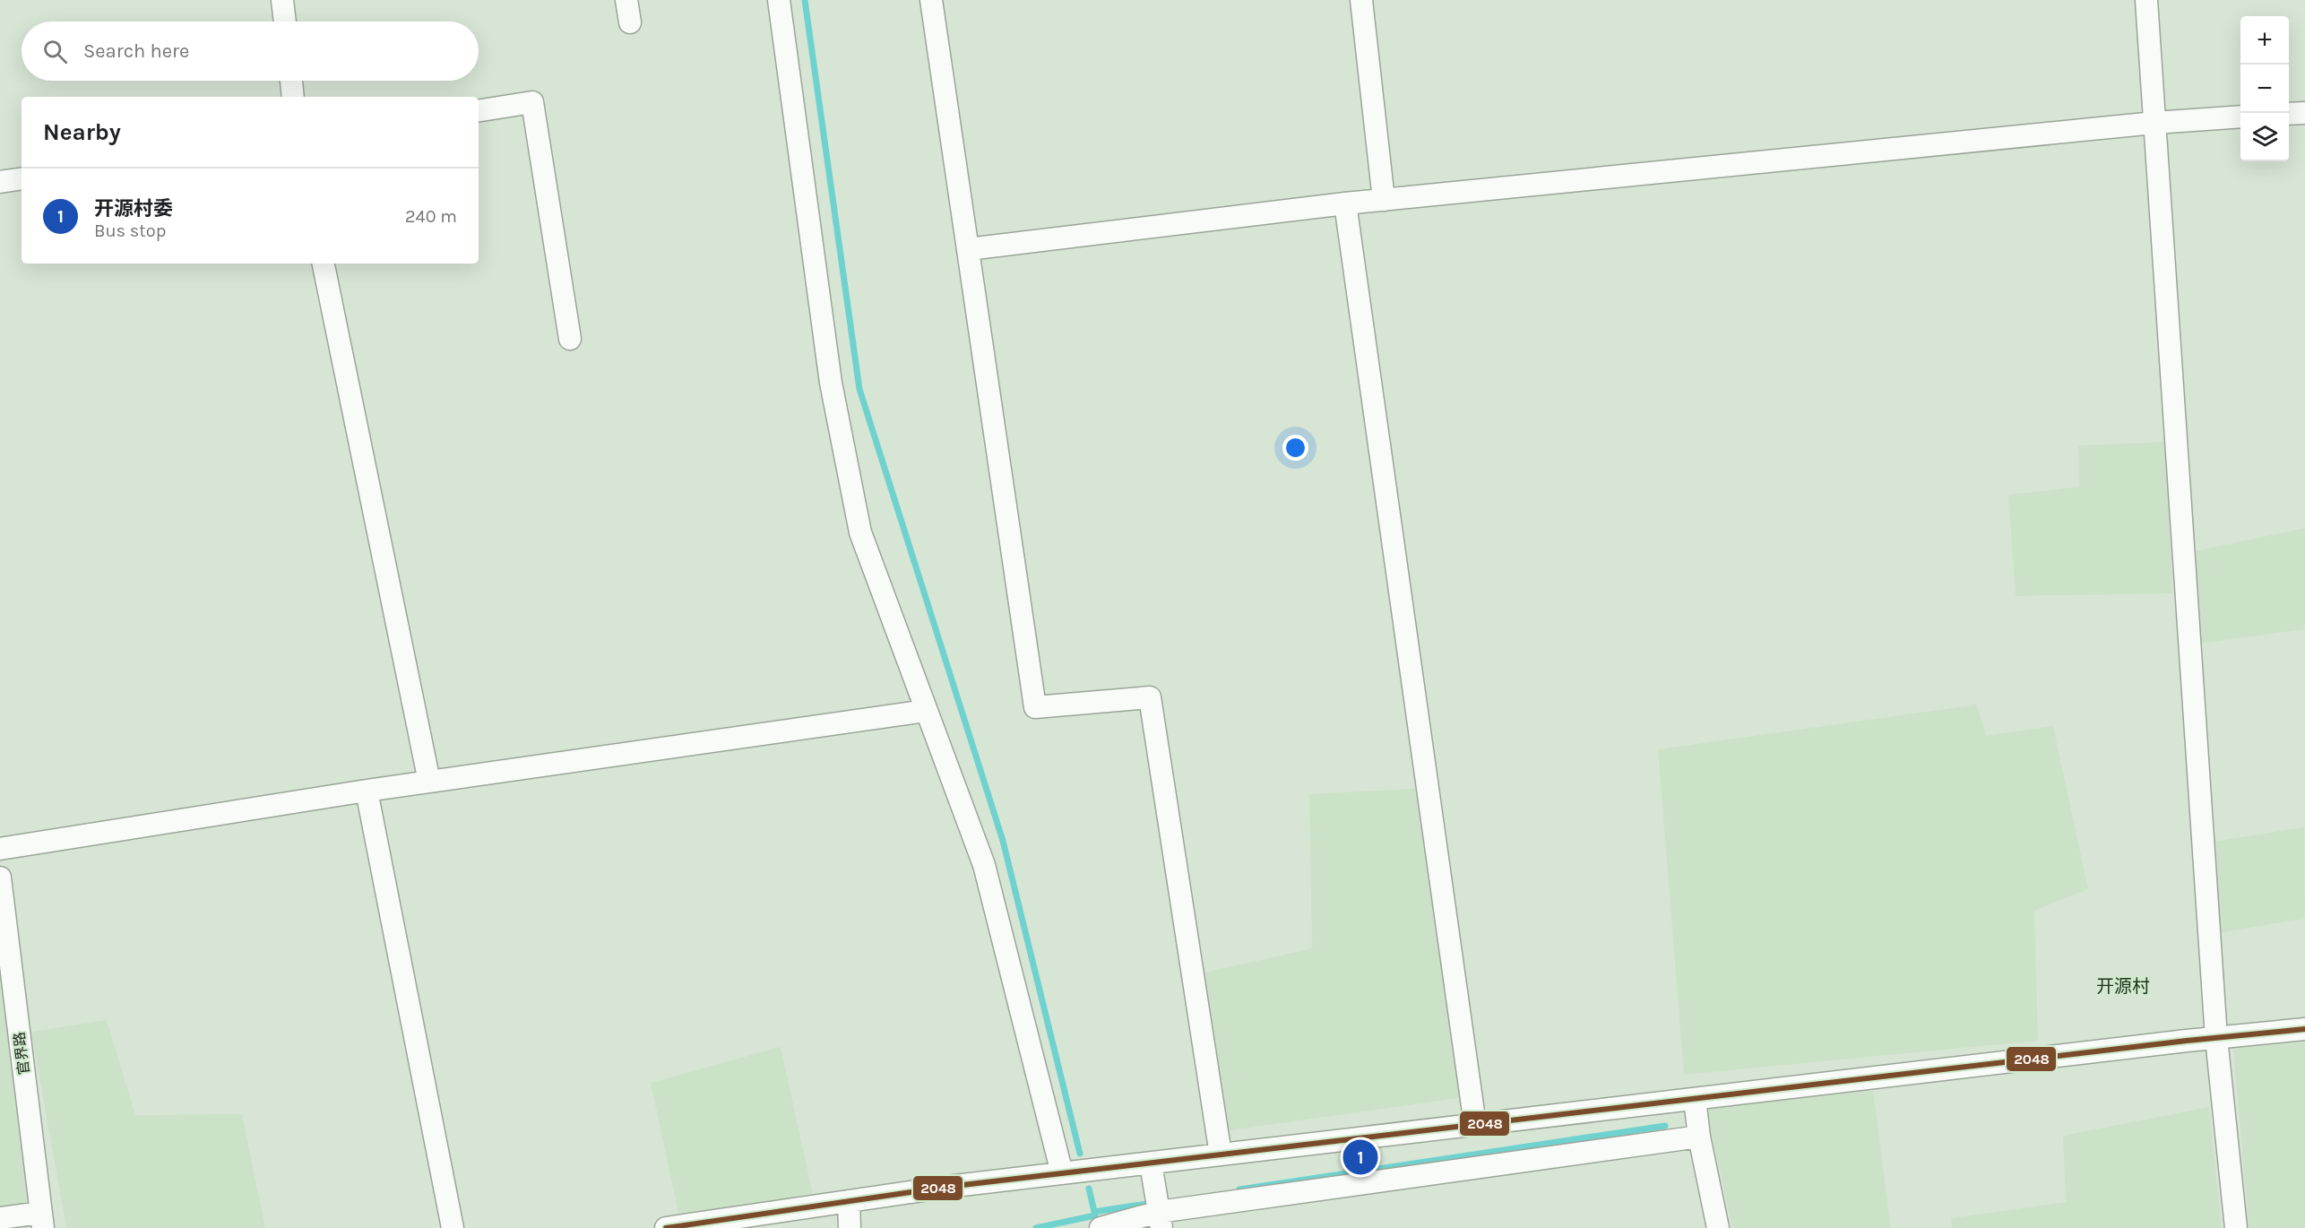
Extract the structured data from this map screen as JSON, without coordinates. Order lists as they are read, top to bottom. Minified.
{"streets":{"street":["官界路"]},"districts":["开源村"],"lines":["transit line 2048"],"page":{"map_buttons":["+","−"],"search":"Search here","heading":"Nearby","list":[{"mark":"1","name":"开源村委","note":"Bus stop","value":"240 m"}],"pins":"1"}}
